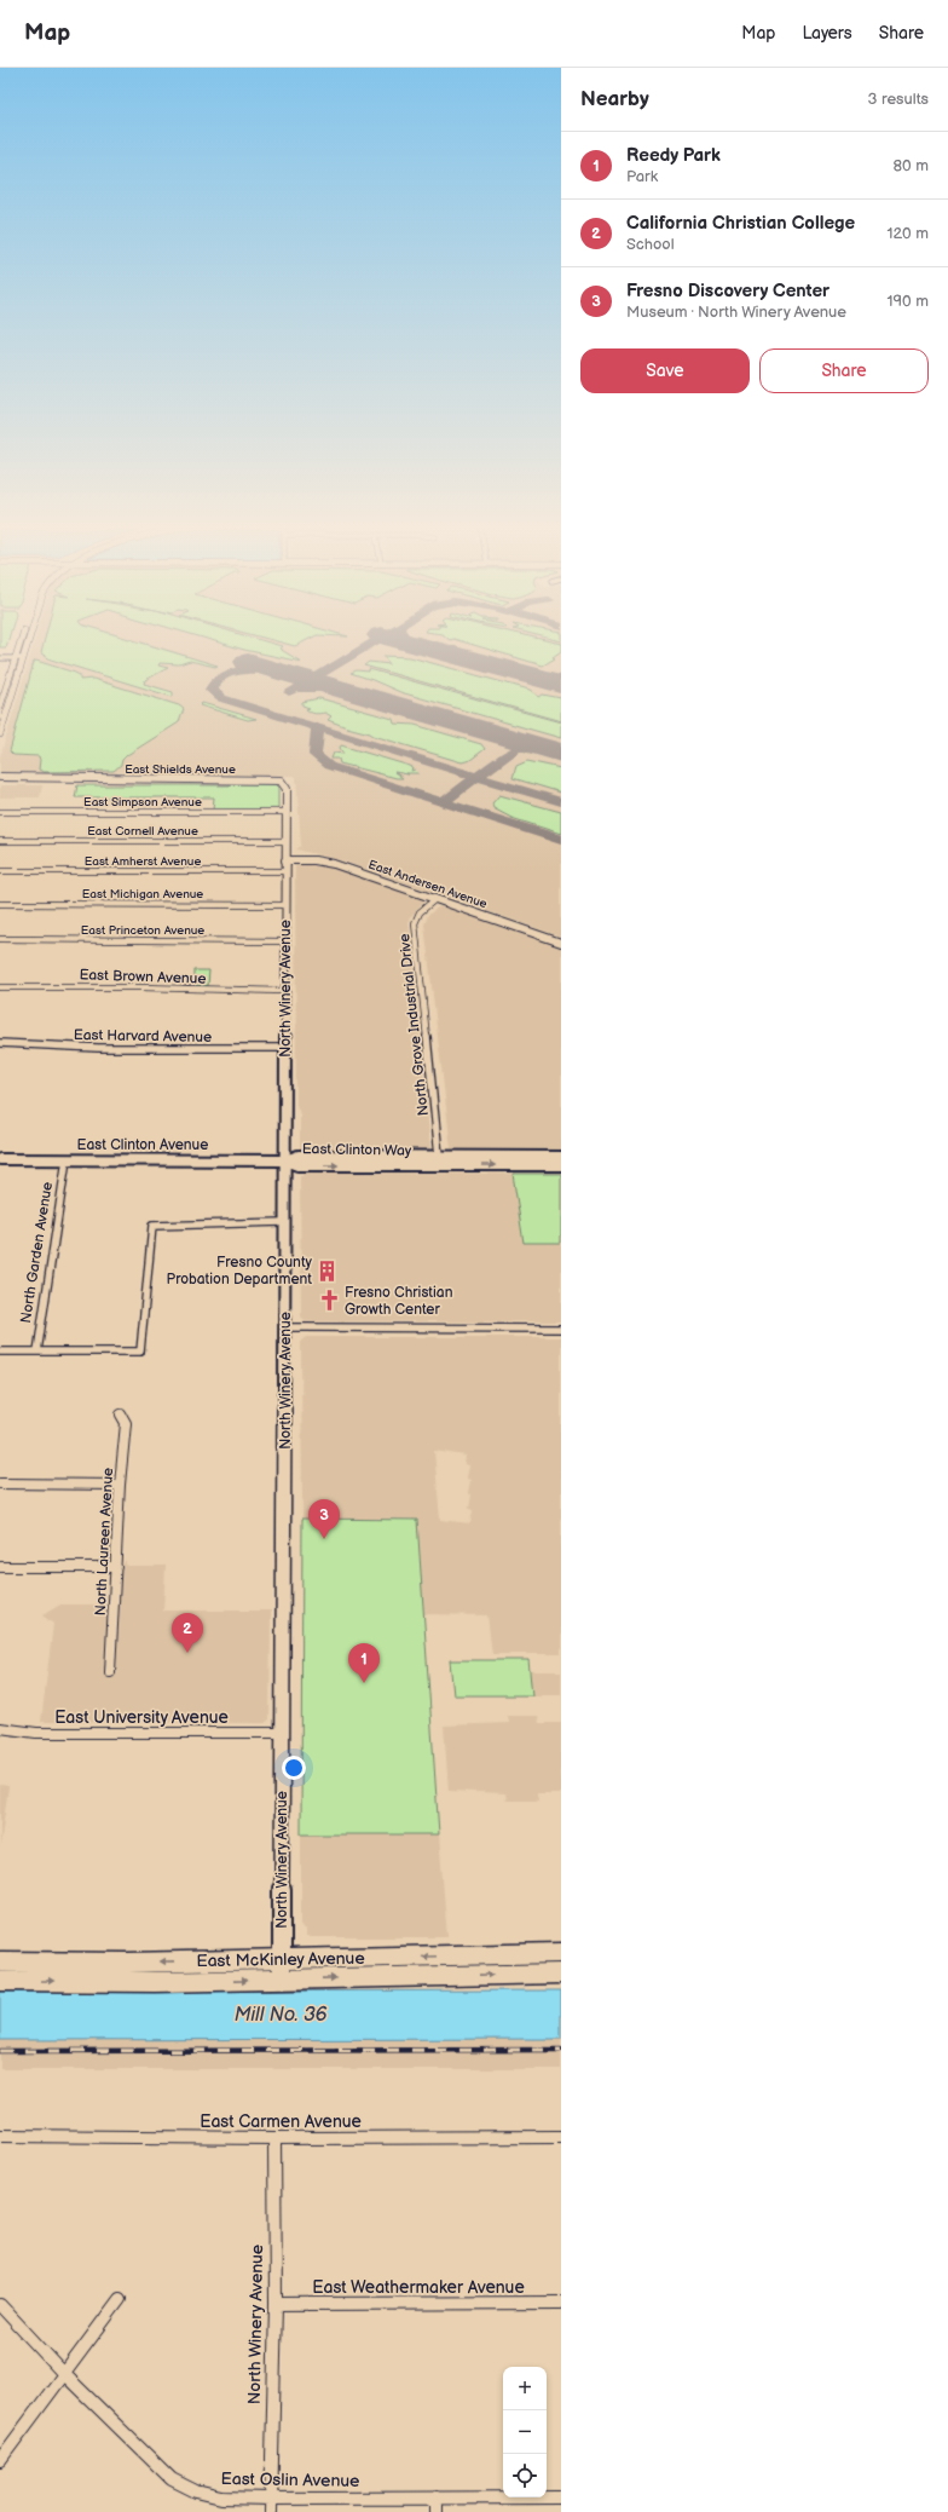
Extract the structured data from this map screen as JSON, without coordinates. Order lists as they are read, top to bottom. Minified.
{"streets":{"main road":["East McKinley Avenue"],"street":["East Shields Avenue","East Simpson Avenue","East Cornell Avenue","East Amherst Avenue","East Andersen Avenue","East Michigan Avenue","East Princeton Avenue","East Brown Avenue","North Winery Avenue","North Grove Industrial Drive","East Harvard Avenue","East Clinton Avenue","East Clinton Way","North Garden Avenue","North Laureen Avenue","East University Avenue","East Carmen Avenue","East Weathermaker Avenue","East Oslin Avenue"]},"crossings":[["East Shields Avenue","North Winery Avenue"],["East Simpson Avenue","North Winery Avenue"],["East Cornell Avenue","North Winery Avenue"],["East Amherst Avenue","North Winery Avenue"],["East Andersen Avenue","North Winery Avenue"],["East Andersen Avenue","North Grove Industrial Drive"],["East Michigan Avenue","North Winery Avenue"],["East Princeton Avenue","North Winery Avenue"],["East Brown Avenue","North Winery Avenue"],["North Winery Avenue","East Harvard Avenue"],["North Winery Avenue","East Clinton Avenue"],["North Winery Avenue","East Clinton Way"],["North Winery Avenue","East University Avenue"],["North Winery Avenue","East McKinley Avenue"],["North Winery Avenue","East Carmen Avenue"],["North Winery Avenue","East Weathermaker Avenue"],["North Winery Avenue","East Oslin Avenue"],["North Grove Industrial Drive","East Clinton Way"],["East Clinton Avenue","East Clinton Way"],["East Clinton Avenue","North Garden Avenue"]],"water":["Mill No. 36"],"places":{"building":["Fresno County Probation Department"],"church":["Fresno Christian Growth Center"]},"page":{"header":"Map","nav":["Map","Layers","Share"],"heading":["Nearby","3 results"],"list":[{"mark":"1","name":"Reedy Park","note":"Park","value":"80 m"},{"mark":"2","name":"California Christian College","note":"School","value":"120 m"},{"mark":"3","name":"Fresno Discovery Center","note":"Museum · North Winery Avenue","value":"190 m"}],"buttons":["Save","Share"],"pins":["3","2","1"],"map_buttons":["+","−"]}}
